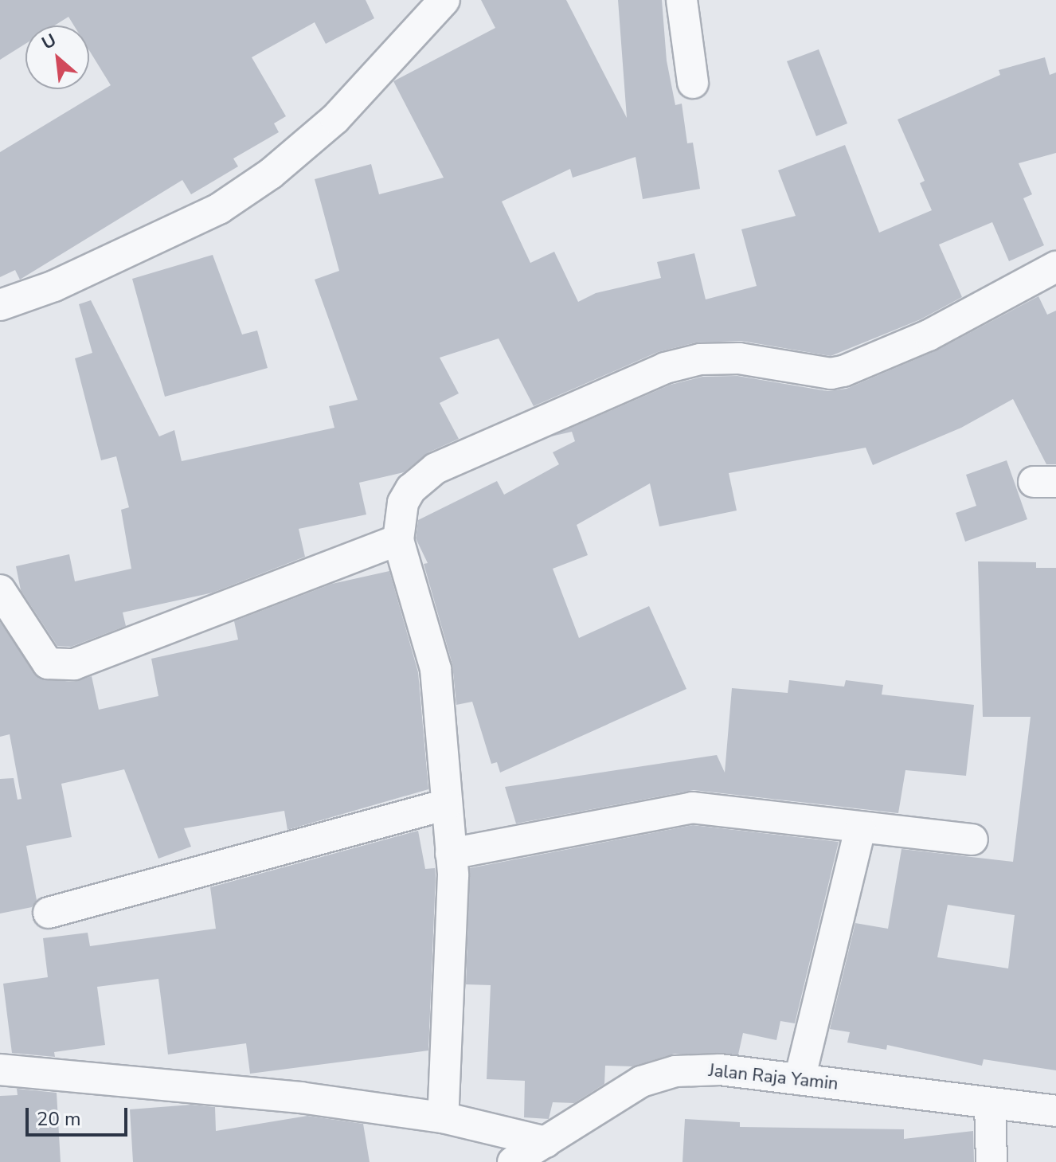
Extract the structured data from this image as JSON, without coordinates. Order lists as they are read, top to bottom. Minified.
{"streets":{"street":["Jalan Raja Yamin"]},"scale_bar":"20 m","north":"top left"}
